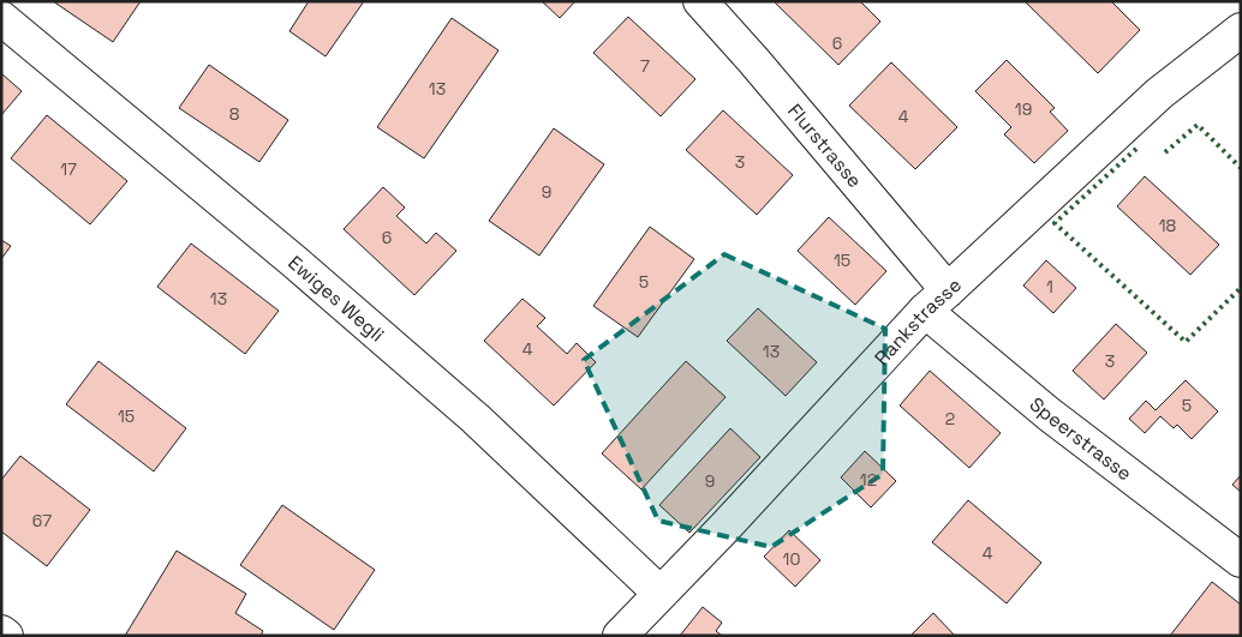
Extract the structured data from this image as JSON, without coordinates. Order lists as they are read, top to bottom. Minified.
{"streets":{"street":["Flurstrasse","Ewiges Wegli","Rankstrasse","Speerstrasse"]},"crossings":[["Flurstrasse","Rankstrasse"],["Flurstrasse","Speerstrasse"],["Ewiges Wegli","Rankstrasse"],["Rankstrasse","Speerstrasse"]],"house_numbers":["6","7","13","19","8","4","3","17","9","18","6","15","5","1","13","4","13","3","5","15","2","12","9","67","4","10"]}
